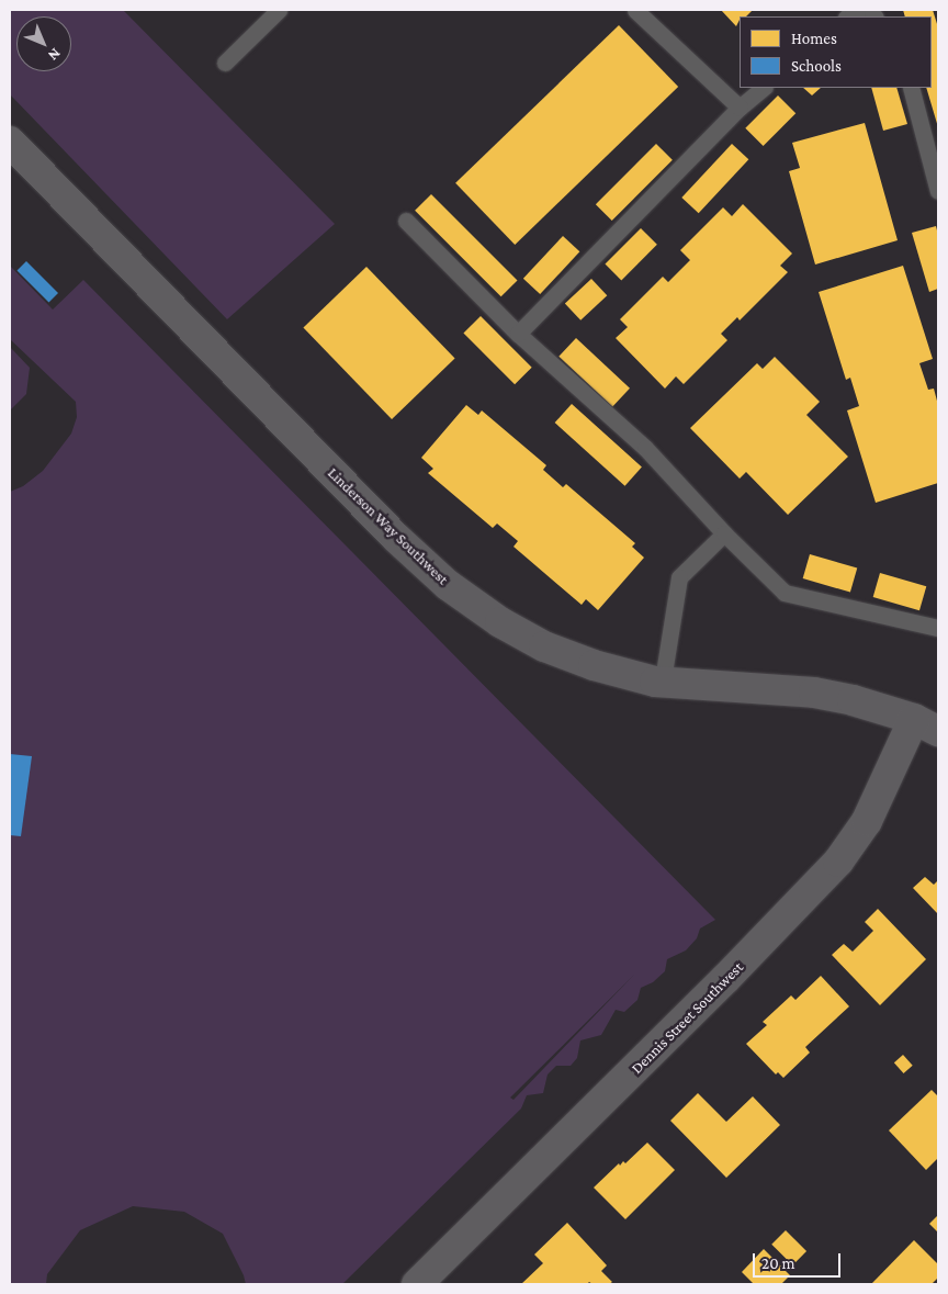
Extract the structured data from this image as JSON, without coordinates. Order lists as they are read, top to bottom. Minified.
{"streets":{"street":["Linderson Way Southwest","Dennis Street Southwest"]},"crossings":[["Linderson Way Southwest","Dennis Street Southwest"]],"legend":["Homes","Schools"],"scale_bar":"20 m","north":"bottom right"}
